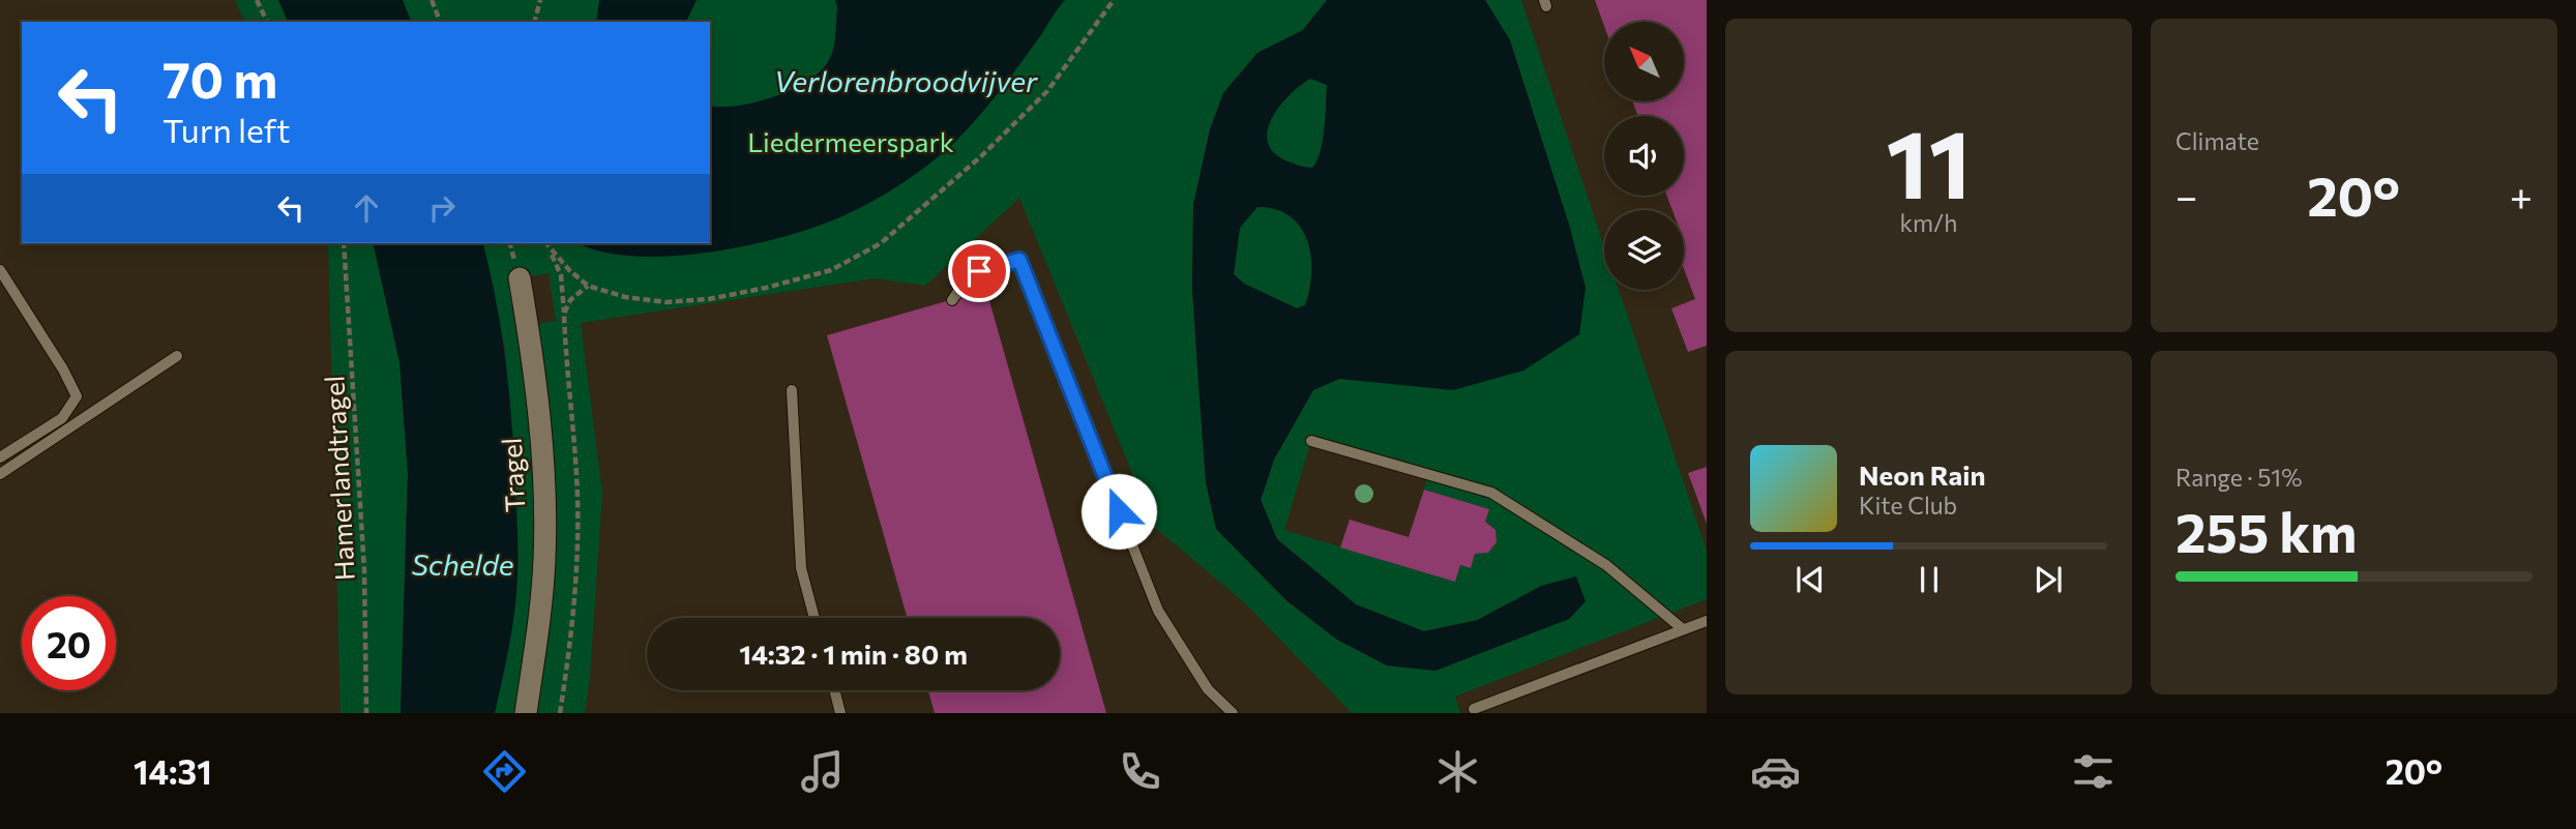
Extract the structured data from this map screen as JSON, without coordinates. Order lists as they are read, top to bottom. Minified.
{"streets":{"street":["Tragel"],"path":["Hamerlandtragel"]},"water":["Verlorenbroodvijver","Schelde"],"parks":["Liedermeerspark"],"north":"top left","page":{"tile":[["11","km/h"],"Climate",["Range · 51%","255 km"]],"turn":["70 m","Turn left"],"heat":["−","20°","+"],"song":["Neon Rain","Kite Club"],"limit":"20","trip":"14:32 · 1 min · 80 m","tabs":["14:31","20°"]}}
